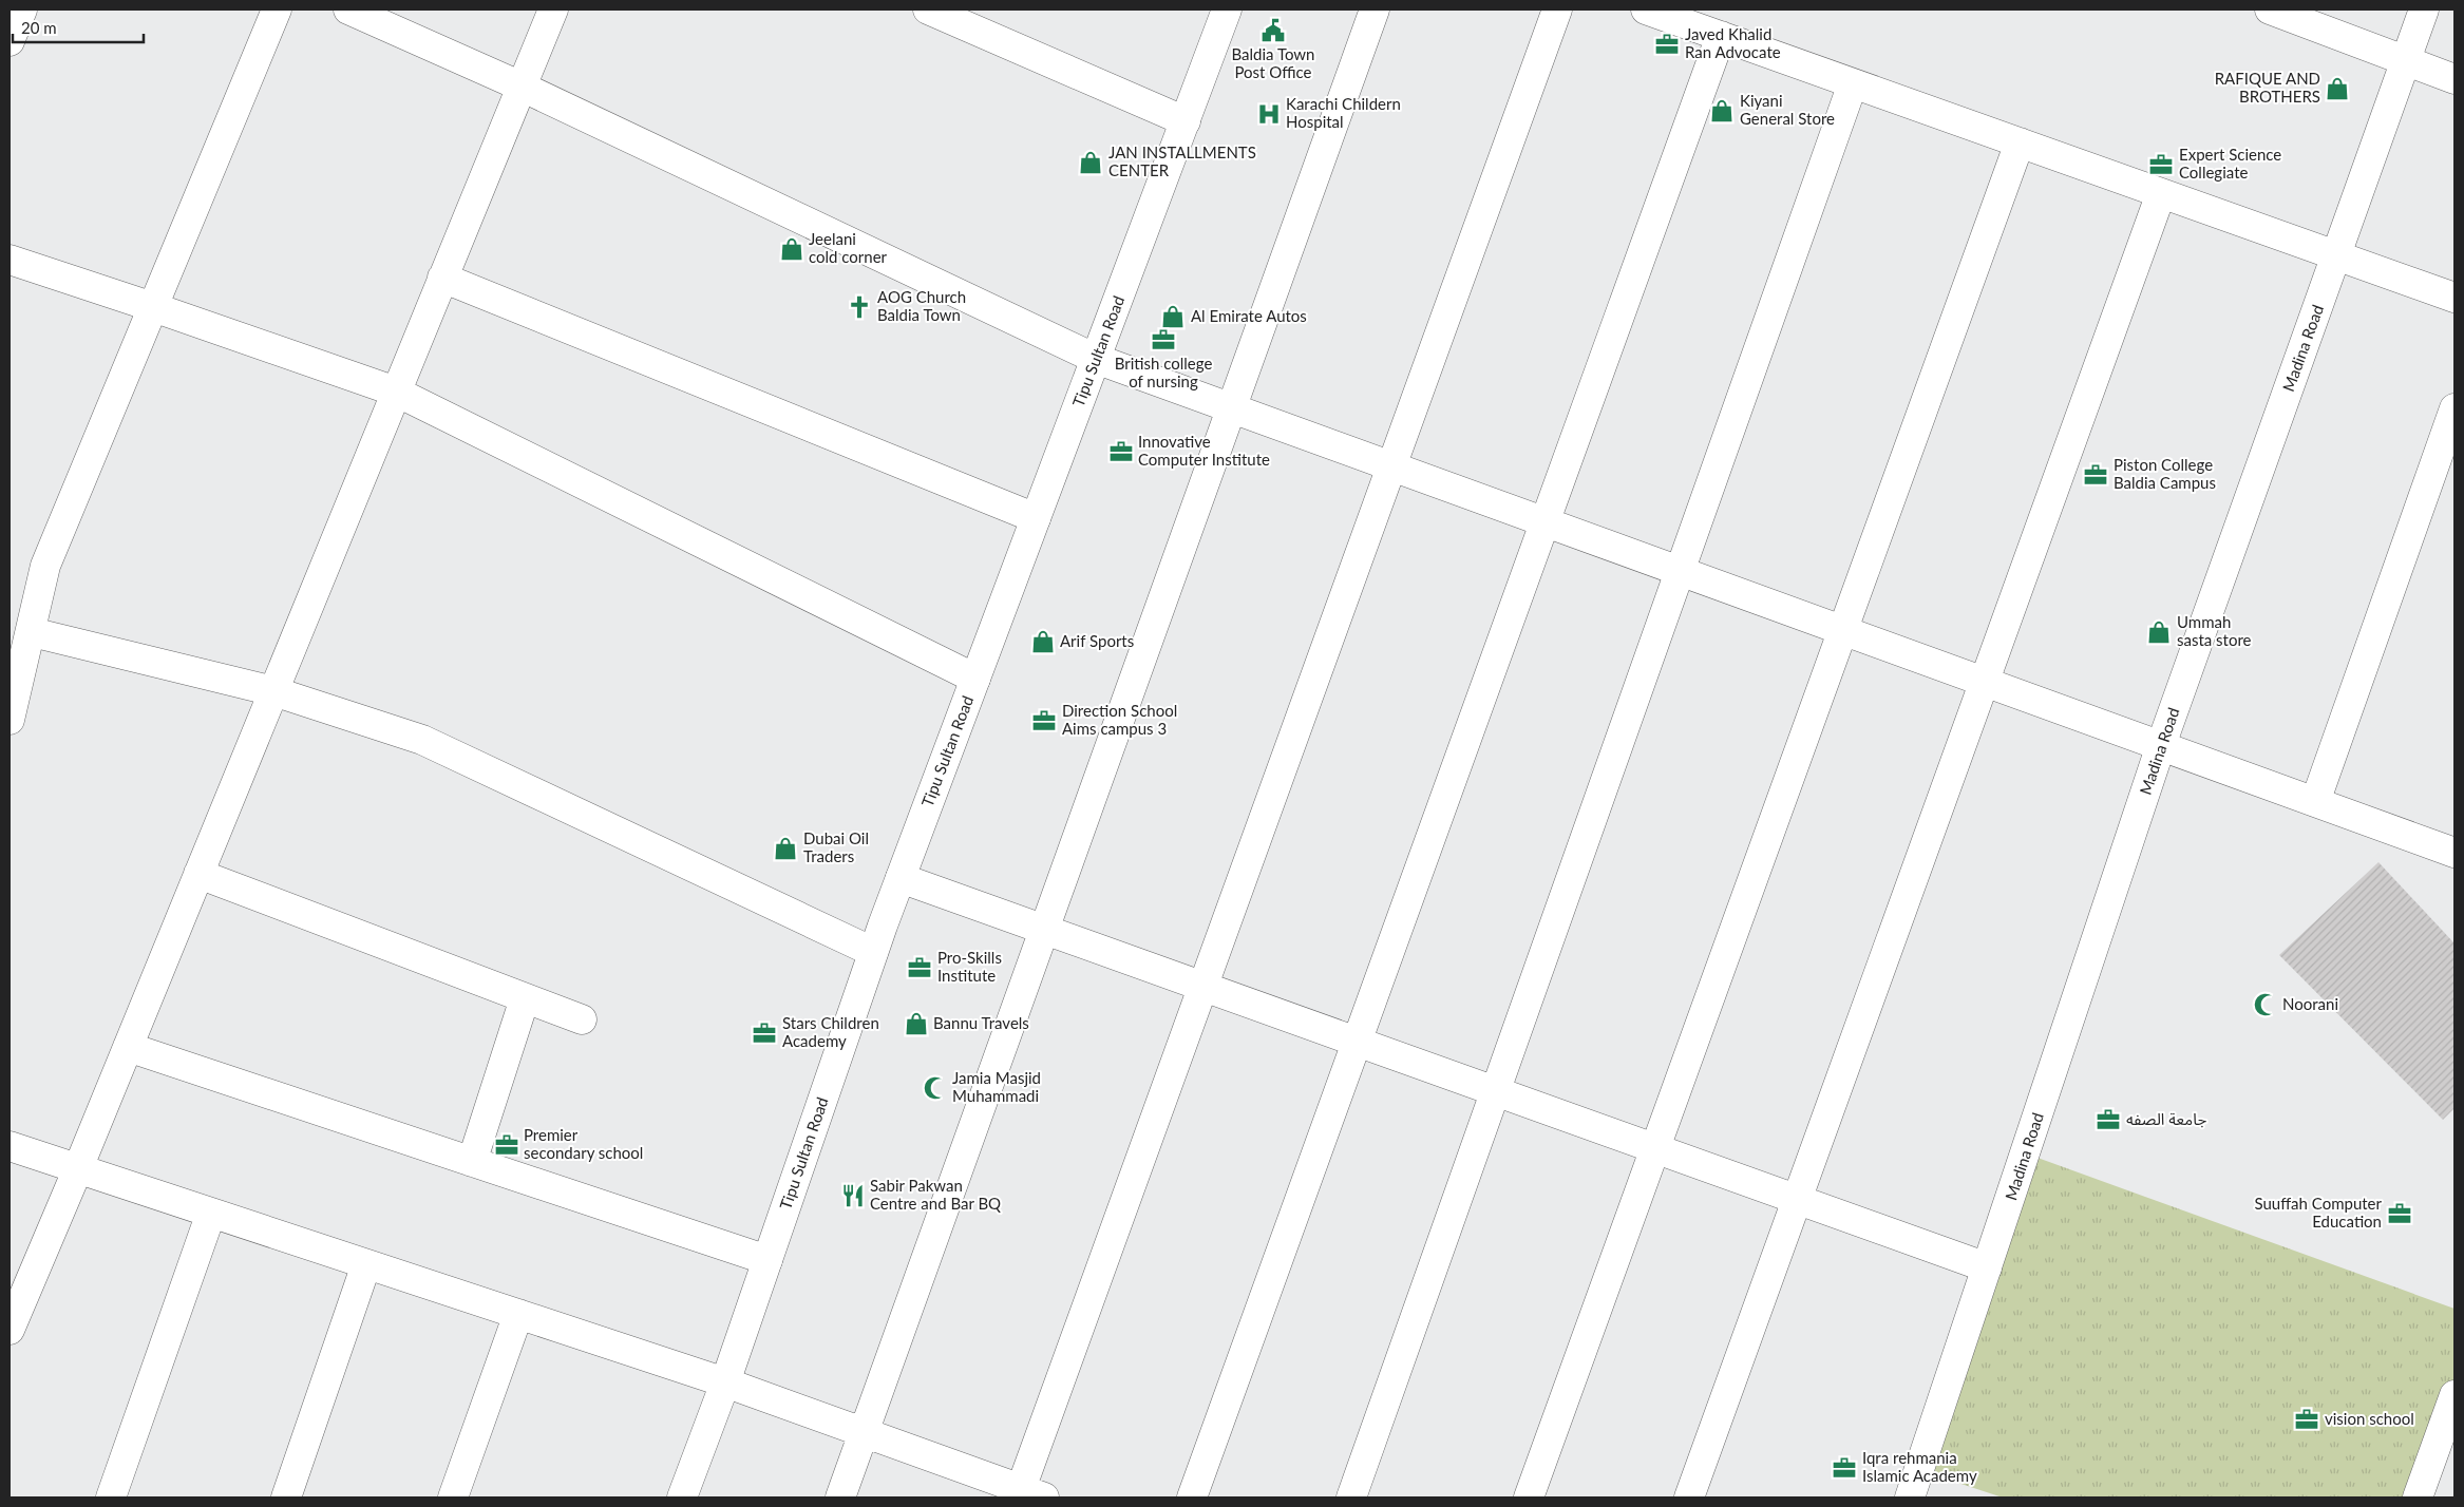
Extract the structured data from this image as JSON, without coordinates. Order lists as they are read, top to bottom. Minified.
{"streets":{"street":["Madina Road","Tipu Sultan Road"]},"places":{"public building":["Baldia Town Post Office"],"office":["Javed Khalid Ran Advocate","Expert Science Collegiate","British college of nursing","Innovative Computer Institute","Piston College Baldia Campus","Direction School Aims campus 3","Pro-Skills Institute","Stars Children Academy","جامعة الصفه","Premier secondary school","Suuffah Computer Education","vision school","Iqra rehmania Islamic Academy"],"shop":["RAFIQUE AND BROTHERS","Kiyani General Store","JAN INSTALLMENTS CENTER","Jeelani cold corner","Al Emirate Autos","Ummah sasta store","Arif Sports","Dubai Oil Traders","Bannu Travels"],"hospital":["Karachi Childern Hospital"],"church":["AOG Church Baldia Town"],"mosque":["Noorani","Jamia Masjid Muhammadi"],"restaurant":["Sabir Pakwan Centre and Bar BQ"]},"scale_bar":"20 m"}
